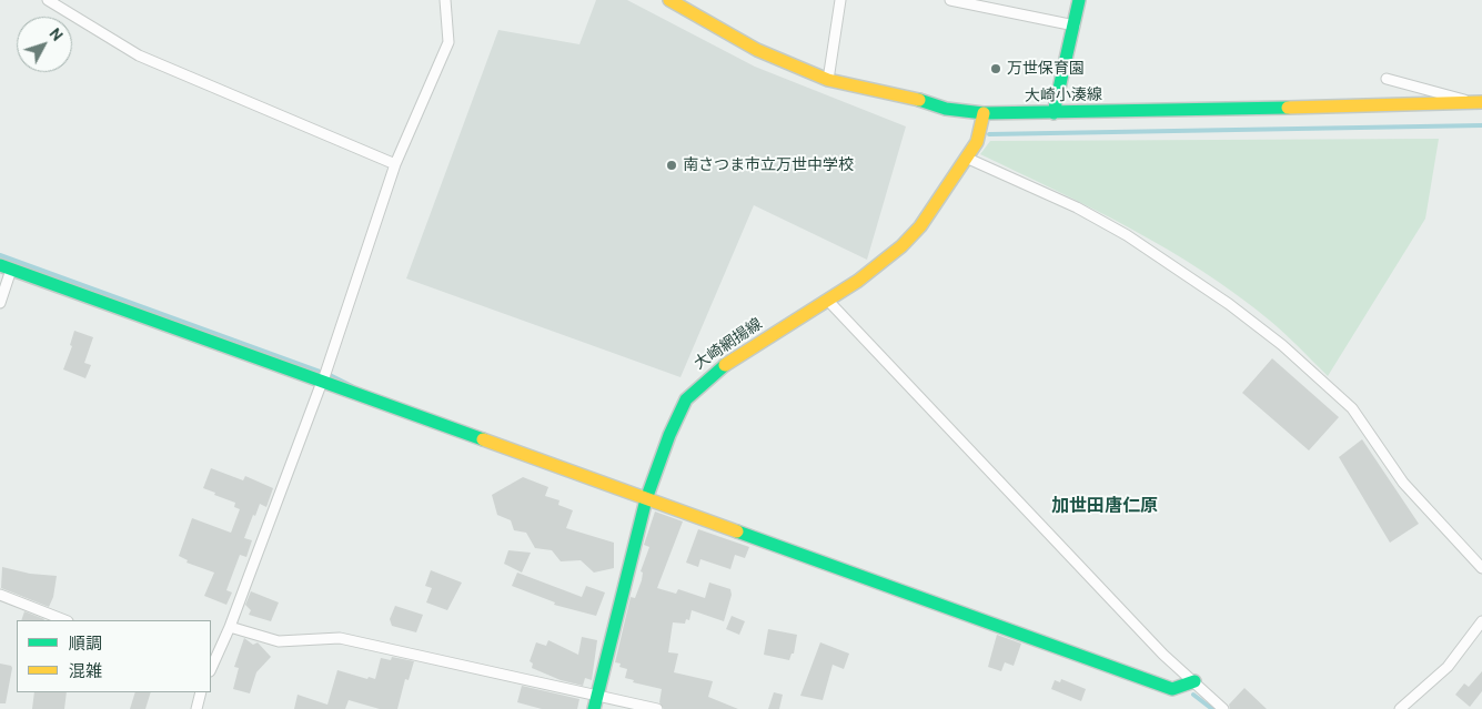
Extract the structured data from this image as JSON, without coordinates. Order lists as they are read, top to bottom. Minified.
{"streets":{"street":["大崎小湊線","大崎網揚線"]},"crossings":[["大崎小湊線","大崎網揚線"]],"districts":["加世田唐仁原"],"places":["万世保育園","南さつま市立万世中学校"],"legend":["順調","混雑"],"north":"top right"}
